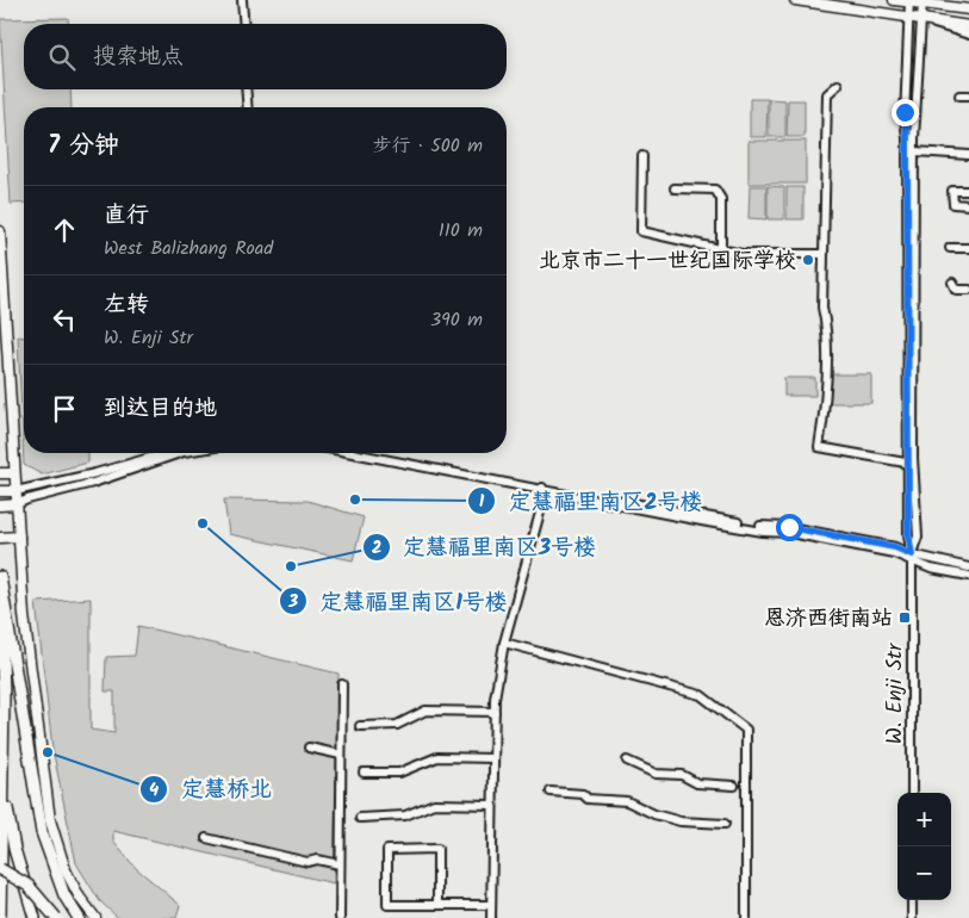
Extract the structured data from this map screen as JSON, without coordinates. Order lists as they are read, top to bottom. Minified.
{"streets":{"street":["W. Enji Str"]},"places":{"other":["北京市二十一世纪国际学校","定慧福里南区2号楼","定慧福里南区1号楼","定慧福里南区3号楼","定慧桥北"],"transit":["恩济西街南站"]},"page":{"search":"搜索地点","heading":["7 分钟","步行 · 500 m"],"list":[["直行","West Balizhang Road","110 m"],["左转","W. Enji Str","390 m"],"到达目的地"],"map_buttons":["+","−"]}}
